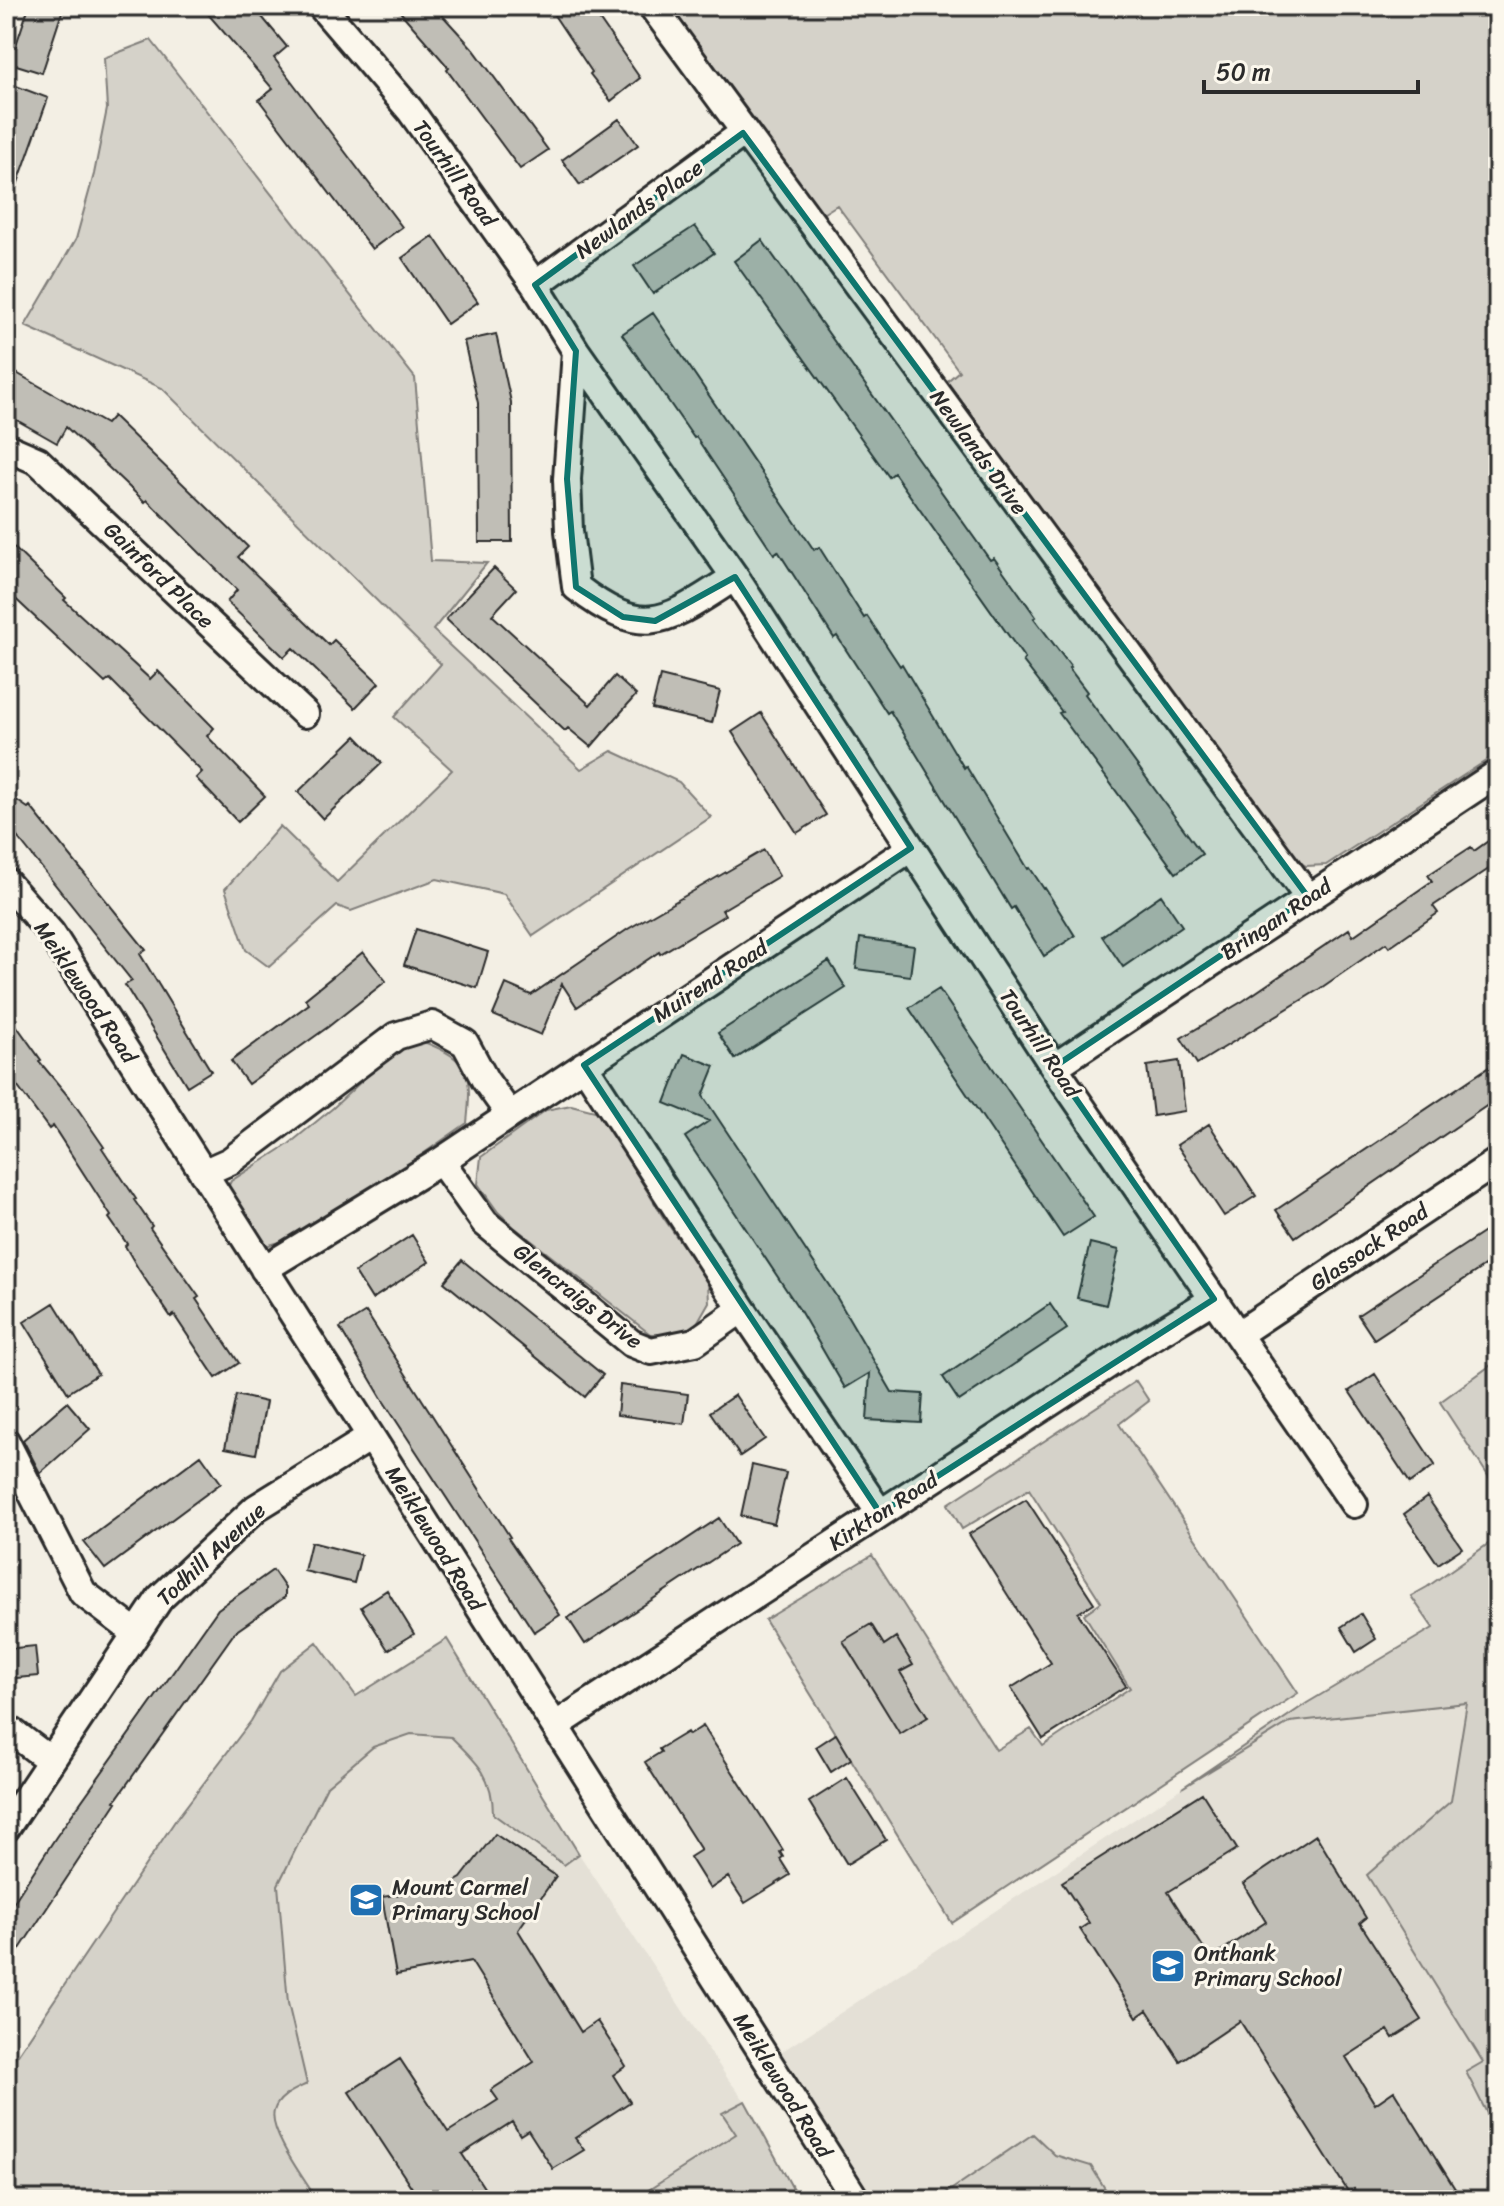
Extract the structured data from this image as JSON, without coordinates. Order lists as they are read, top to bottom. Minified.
{"streets":{"street":["Tourhill Road","Newlands Place","Newlands Drive","Gainford Place","Bringan Road","Muirend Road","Meiklewood Road","Glassock Road","Glencraigs Drive","Kirkton Road","Todhill Avenue"]},"crossings":[["Tourhill Road","Newlands Place"],["Tourhill Road","Bringan Road"],["Tourhill Road","Muirend Road"],["Tourhill Road","Glassock Road"],["Tourhill Road","Kirkton Road"],["Newlands Place","Newlands Drive"],["Newlands Drive","Bringan Road"],["Muirend Road","Meiklewood Road"],["Muirend Road","Glencraigs Drive"],["Meiklewood Road","Kirkton Road"],["Meiklewood Road","Todhill Avenue"]],"places":{"school or university":["Mount Carmel Primary School","Onthank Primary School"]},"scale_bar":"50 m"}
